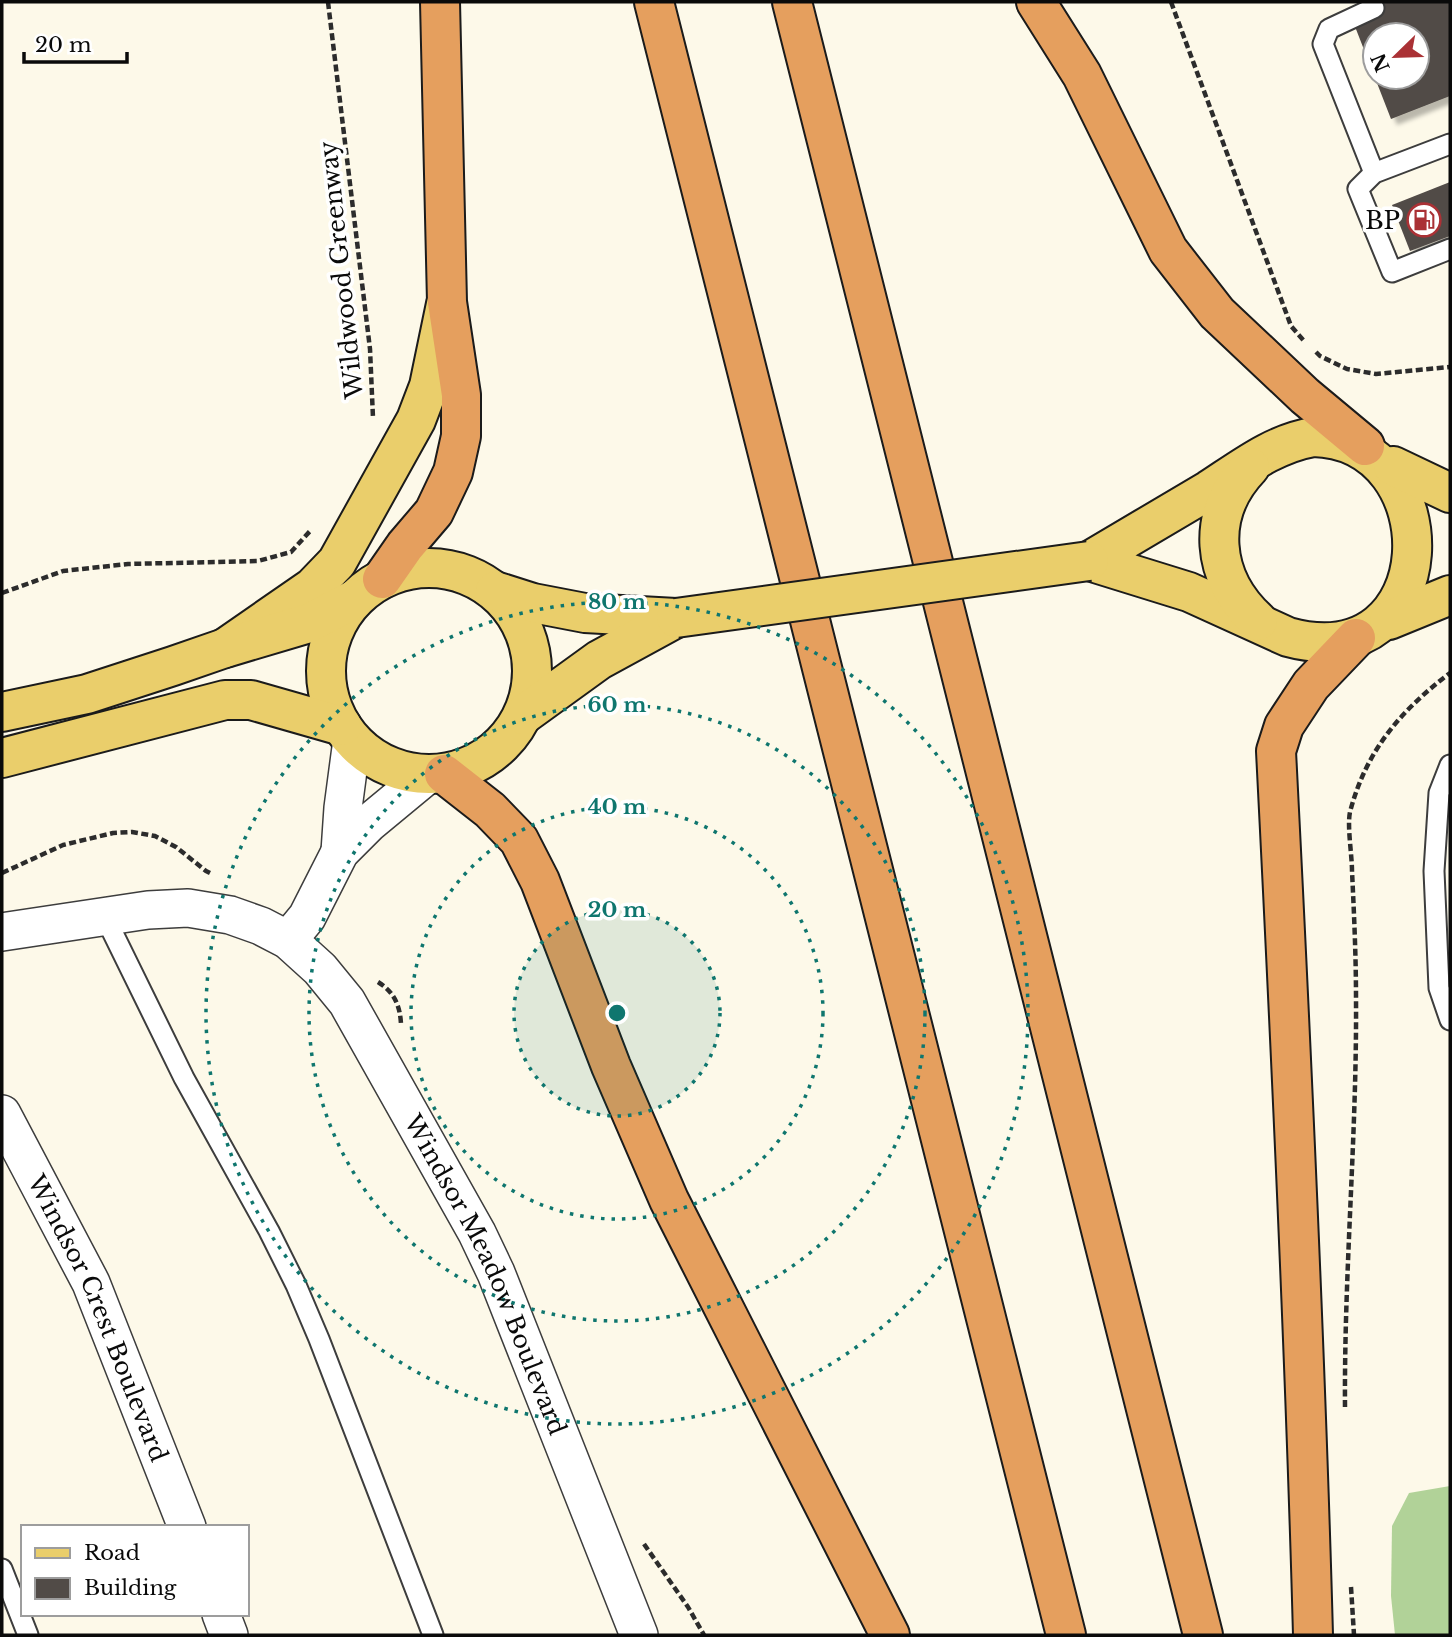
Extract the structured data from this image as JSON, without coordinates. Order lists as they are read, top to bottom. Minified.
{"streets":{"street":["Windsor Meadow Boulevard","Windsor Crest Boulevard"],"path":["Wildwood Greenway"]},"places":{"fuel station":["BP"]},"legend":["Road","Building"],"scale_bar":"20 m","north":"bottom left","rings":["80 m","60 m","40 m","20 m"]}
